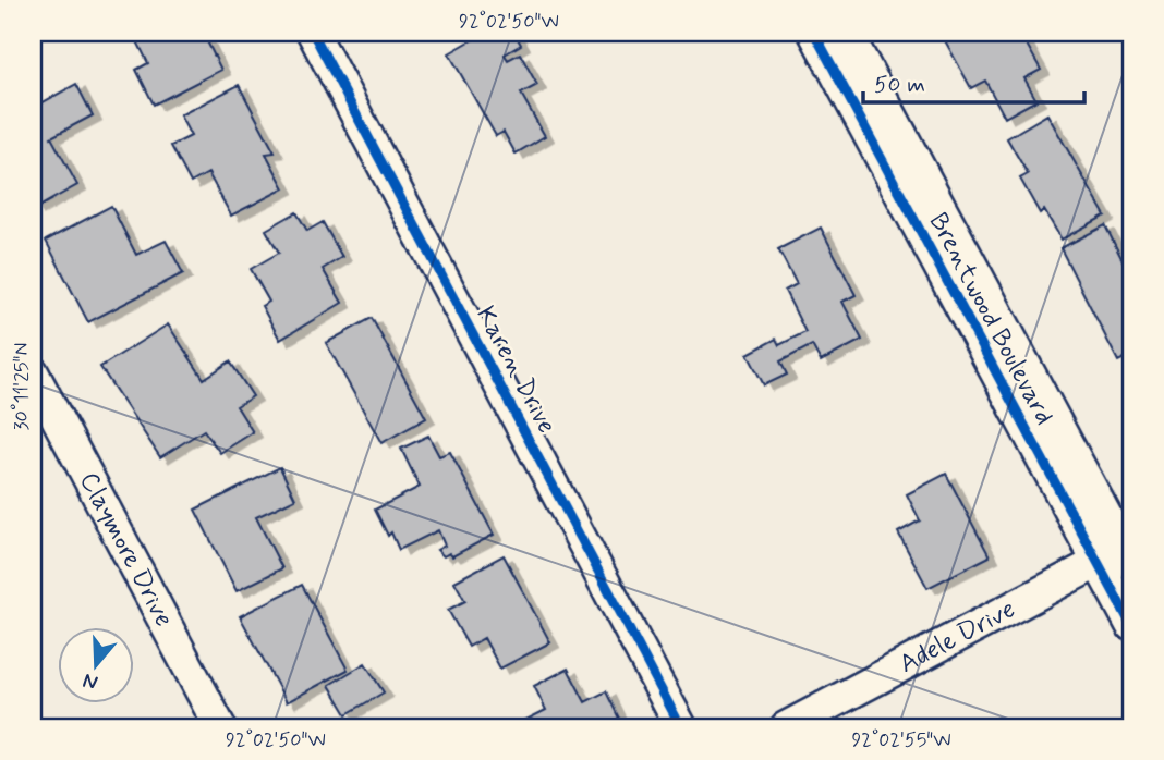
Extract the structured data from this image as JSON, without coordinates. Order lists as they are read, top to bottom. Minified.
{"streets":{"street":["Brentwood Boulevard","Karen Drive","Claymore Drive","Adele Drive"]},"crossings":[["Brentwood Boulevard","Adele Drive"]],"scale_bar":"50 m","north":"bottom","coordinates":["92°02'50\"W","30°11'25\"N","92°02'55\"W"]}
